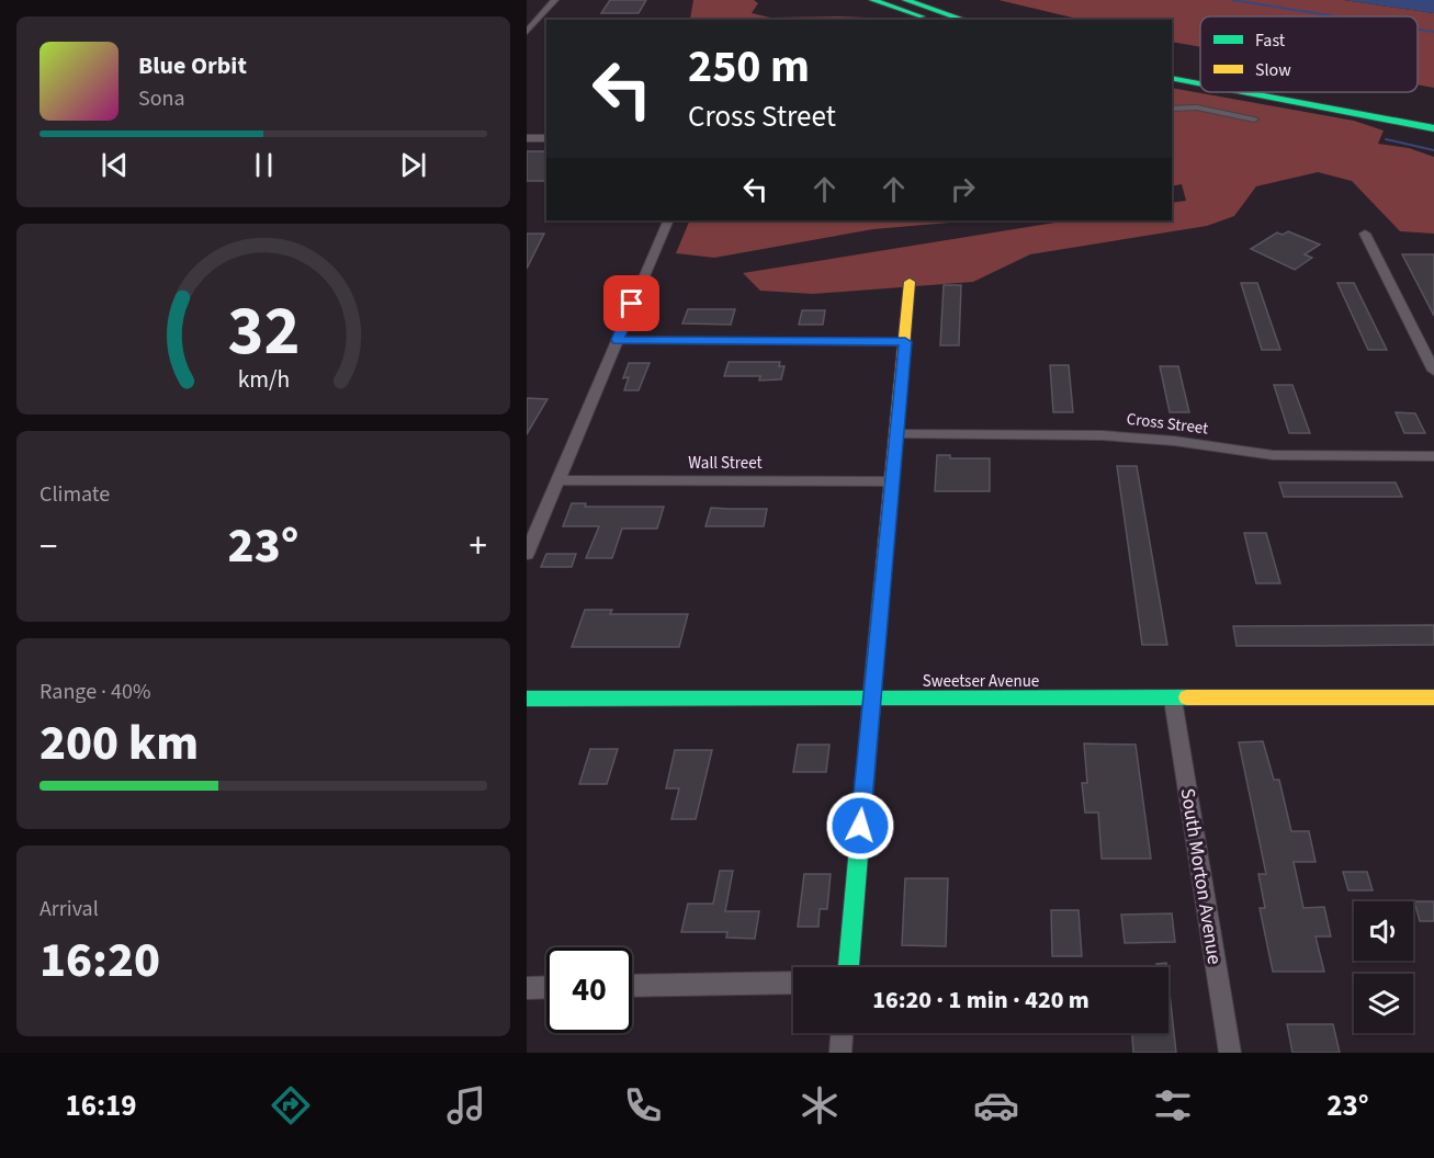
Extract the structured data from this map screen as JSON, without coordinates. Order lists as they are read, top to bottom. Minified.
{"streets":{"main road":["Sweetser Avenue"],"street":["Cross Street","Wall Street","South Morton Avenue"]},"crossings":[["Sweetser Avenue","South Morton Avenue"]],"legend":["Fast","Slow"],"page":{"turn":["250 m","Cross Street"],"song":["Blue Orbit","Sona"],"tile":["Climate",["Range · 40%","200 km"],["Arrival","16:20"]],"heat":["−","23°","+"],"limit":"40","trip":"16:20 · 1 min · 420 m","tabs":["16:19","23°"],"gauge":["32","km/h"]}}
